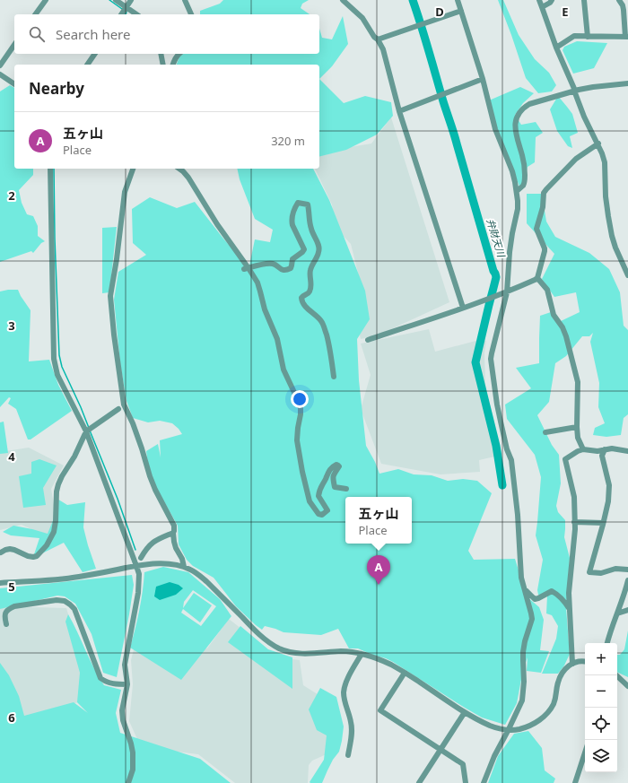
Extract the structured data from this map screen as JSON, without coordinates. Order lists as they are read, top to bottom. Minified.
{"water":["弁財天川"],"page":{"search":"Search here","heading":"Nearby","list":[{"mark":"A","name":"五ヶ山","note":"Place","value":"320 m"}],"popup":["五ヶ山","Place"],"pins":"A","map_buttons":["+","−"]},"grid":{"columns":["D","E"],"rows":["2","3","4","5","6"]}}
